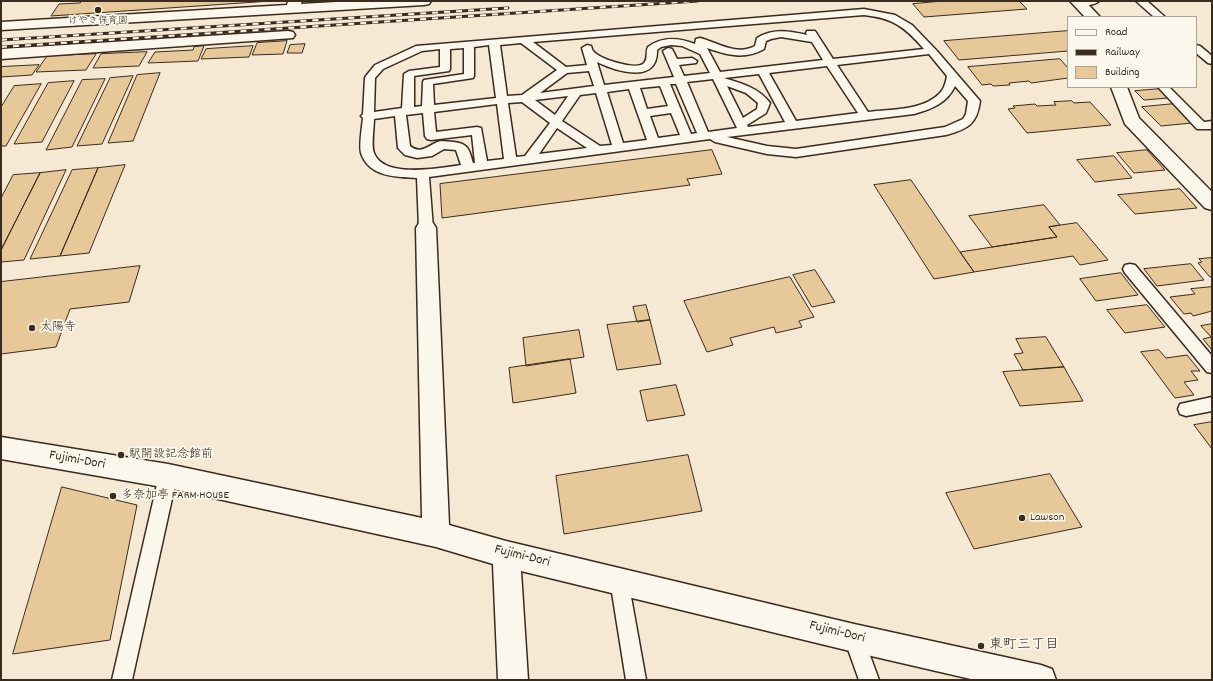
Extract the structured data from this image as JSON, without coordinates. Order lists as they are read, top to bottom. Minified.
{"streets":{"street":["Fujimi-Dori"]},"places":["けやき保育園","太陽寺","駅開設記念館前","多奈加亭 FARM HOUSE","Lawson","東町三丁目"],"legend":["Road","Railway","Building"]}
